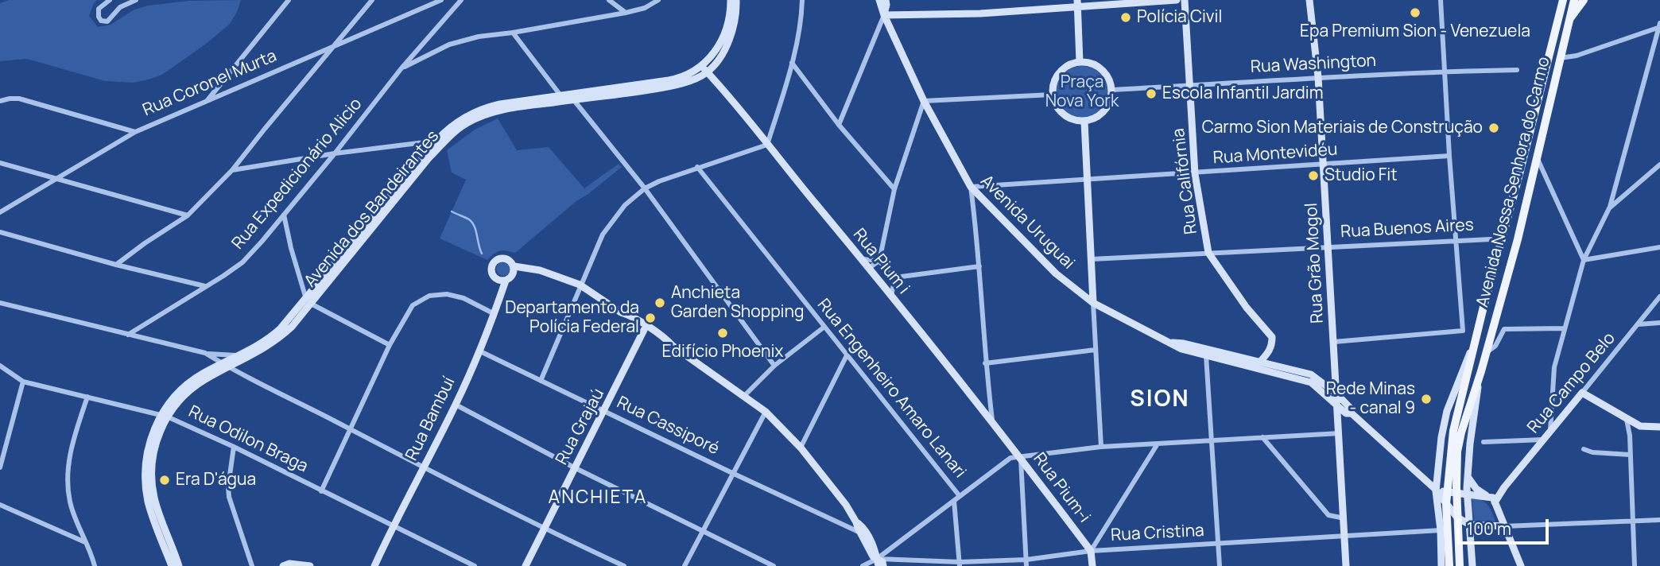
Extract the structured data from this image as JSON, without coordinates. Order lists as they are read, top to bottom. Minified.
{"streets":{"main road":["Avenida Nossa Senhora do Carmo"],"street":["Rua Washington","Rua Coronel Murta","Rua Montevidéu","Rua Expedicionário Alicio","Rua Califórnia","Avenida dos Bandeirantes","Avenida Uruguai","Rua Buenos Aires","Rua Pium i","Rua Grão Mogol","Rua Campo Belo","Rua Engenheiro Amaro Lanari","Rua Bambuí","Rua Cassiporé","Rua Grajaú","Rua Odilon Braga","Rua Pium-i","Rua Cristina"]},"crossings":[["Rua Washington","Rua Califórnia"],["Rua Washington","Rua Grão Mogol"],["Rua Montevidéu","Rua Califórnia"],["Rua Montevidéu","Avenida Uruguai"],["Rua Montevidéu","Rua Grão Mogol"],["Rua Califórnia","Rua Buenos Aires"],["Avenida Nossa Senhora do Carmo","Avenida Uruguai"],["Avenida Nossa Senhora do Carmo","Rua Cristina"],["Avenida dos Bandeirantes","Rua Odilon Braga"],["Avenida Uruguai","Rua Grão Mogol"],["Rua Buenos Aires","Rua Grão Mogol"],["Rua Pium i","Rua Pium-i"],["Rua Grão Mogol","Rua Cristina"],["Rua Bambuí","Rua Cassiporé"],["Rua Bambuí","Rua Odilon Braga"],["Rua Cassiporé","Rua Grajaú"],["Rua Pium-i","Rua Cristina"]],"districts":["SION","ANCHIETA"],"parks":["Praça Nova York"],"places":["Epa Premium Sion - Venezuela","Polícia Civil","Escola Infantil Jardim","Carmo Sion Materiais de Construção","Studio Fit","Anchieta Garden Shopping","Departamento da Polícia Federal","Edifício Phoenix","Rede Minas - canal 9","Era D'água"],"scale_bar":"100 m"}
